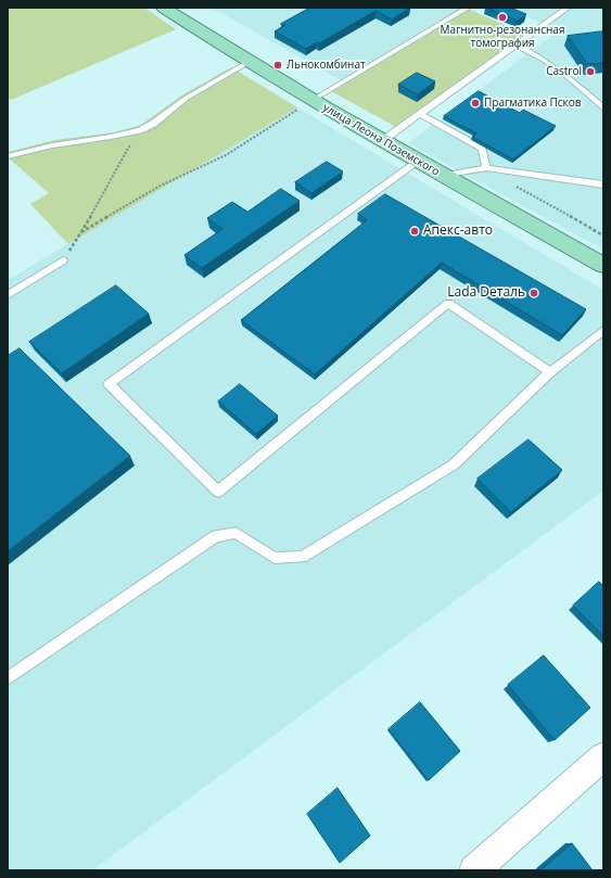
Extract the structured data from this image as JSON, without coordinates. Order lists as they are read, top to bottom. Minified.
{"streets":{"main road":["улица Леона Поземского"]},"places":["Магнитно-резонансная томография","Льнокомбинат","Castrol","Прагматика Псков","Апекс-авто","Lada Dеталь"]}
